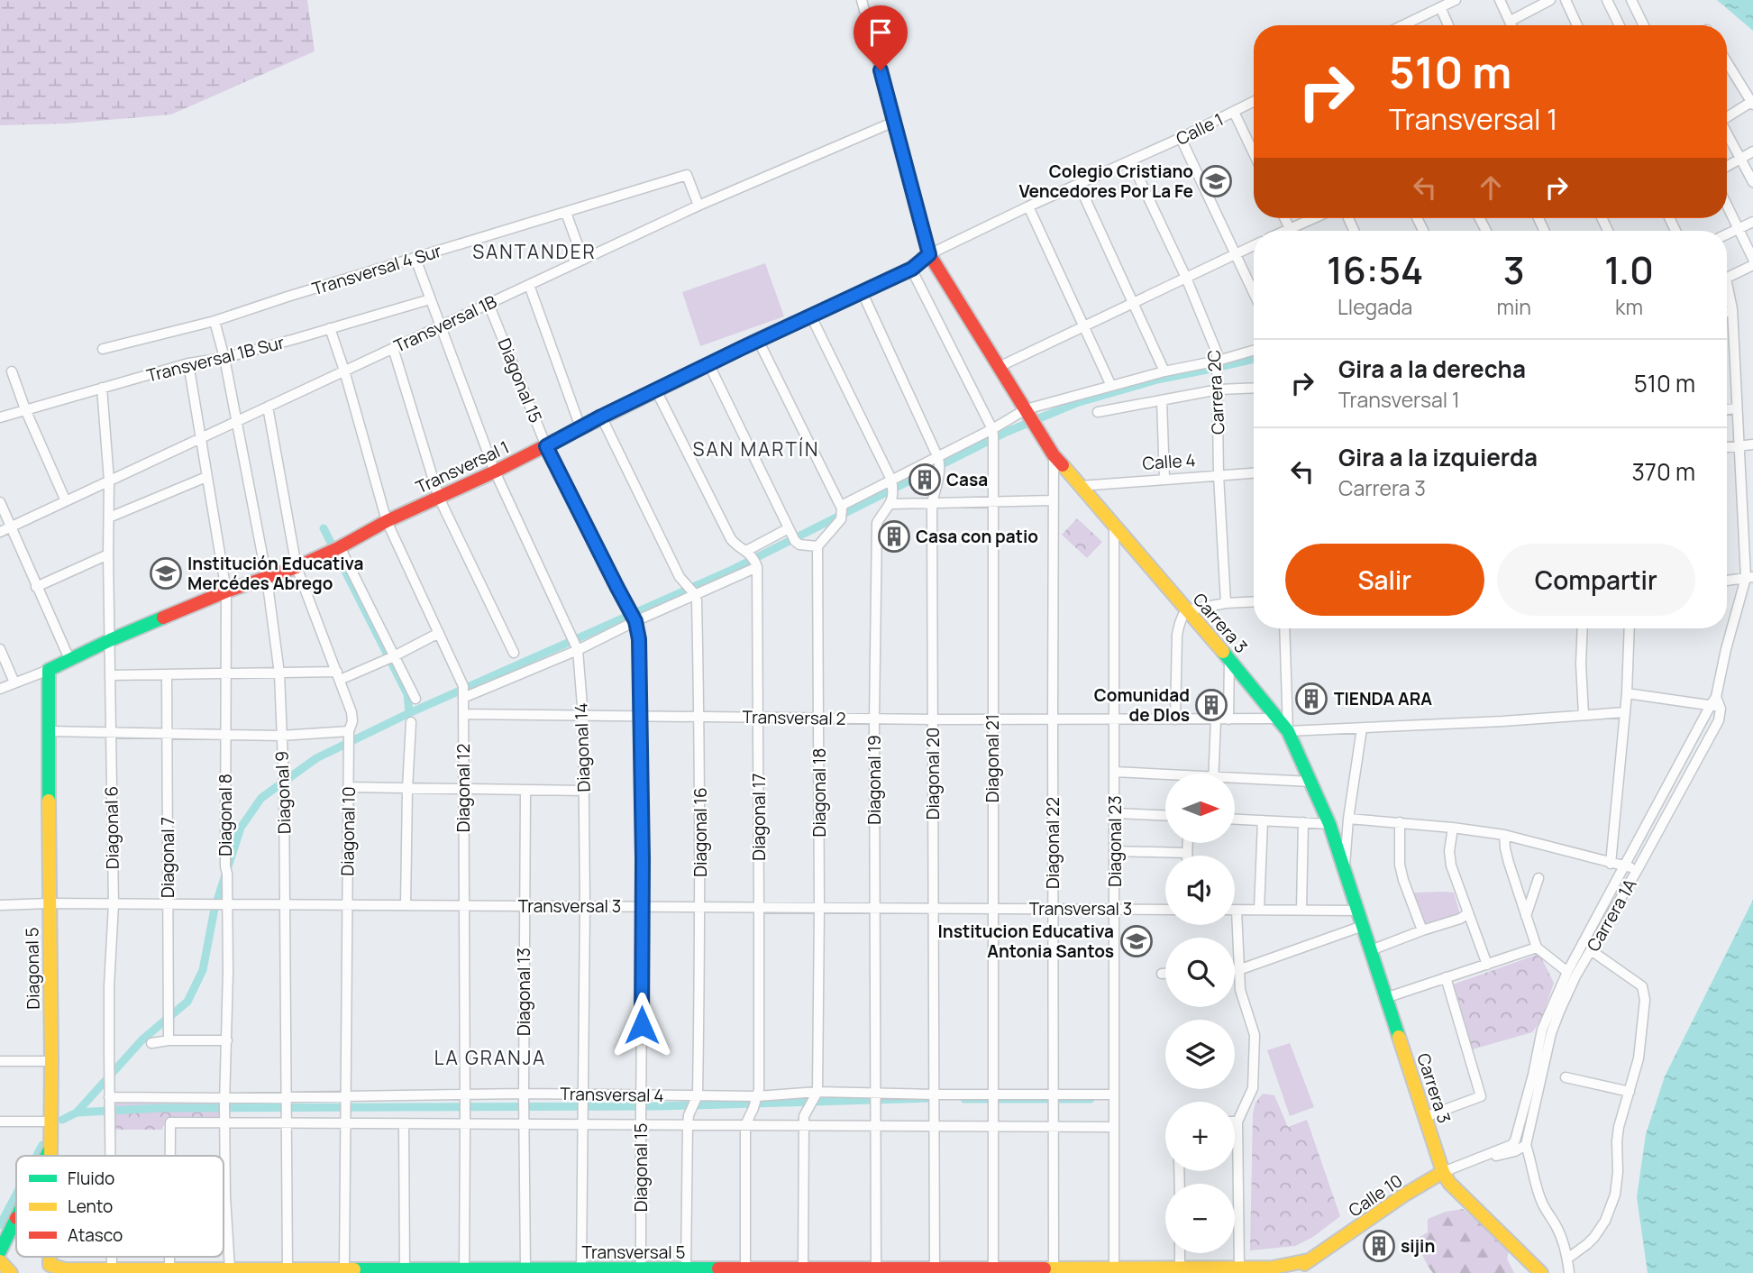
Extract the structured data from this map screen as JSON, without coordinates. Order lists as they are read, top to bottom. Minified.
{"streets":{"street":["Calle 1","Transversal 4 Sur","Transversal 1B","Transversal 1B Sur","Diagonal 15","Carrera 2C","Calle 4","Transversal 1","Carrera 3","Transversal 2","Diagonal 14","Diagonal 21","Diagonal 20","Diagonal 19","Diagonal 12","Diagonal 9","Diagonal 18","Diagonal 8","Diagonal 17","Diagonal 6","Diagonal 10","Diagonal 16","Diagonal 23","Diagonal 22","Diagonal 7","Transversal 3","Carrera 1A","Diagonal 5","Diagonal 13","Transversal 4","Calle 10","Transversal 5"]},"crossings":[["Calle 1","Carrera 2C"],["Calle 1","Transversal 1"],["Calle 1","Carrera 3"],["Transversal 4 Sur","Transversal 1B"],["Transversal 4 Sur","Diagonal 14"],["Transversal 4 Sur","Diagonal 9"],["Transversal 1B","Diagonal 15"],["Transversal 1B","Carrera 3"],["Transversal 1B","Diagonal 14"],["Transversal 1B","Diagonal 12"],["Transversal 1B","Diagonal 9"],["Transversal 1B","Diagonal 8"],["Transversal 1B","Diagonal 6"],["Transversal 1B","Diagonal 10"],["Transversal 1B Sur","Diagonal 14"],["Transversal 1B Sur","Diagonal 12"],["Transversal 1B Sur","Diagonal 9"],["Transversal 1B Sur","Diagonal 8"],["Transversal 1B Sur","Diagonal 6"],["Diagonal 15","Transversal 1"],["Diagonal 15","Transversal 2"],["Diagonal 15","Transversal 3"],["Diagonal 15","Transversal 4"],["Diagonal 15","Transversal 5"],["Carrera 2C","Calle 4"],["Calle 4","Carrera 3"],["Transversal 1","Carrera 3"],["Transversal 1","Diagonal 14"],["Transversal 1","Diagonal 21"],["Transversal 1","Diagonal 20"],["Transversal 1","Diagonal 12"],["Transversal 1","Diagonal 9"],["Transversal 1","Diagonal 8"],["Transversal 1","Diagonal 6"],["Transversal 1","Diagonal 10"],["Transversal 1","Diagonal 5"],["Carrera 3","Transversal 2"],["Carrera 3","Diagonal 23"],["Carrera 3","Diagonal 22"],["Carrera 3","Calle 10"],["Transversal 2","Diagonal 14"],["Transversal 2","Diagonal 21"],["Transversal 2","Diagonal 20"],["Transversal 2","Diagonal 19"],["Transversal 2","Diagonal 12"],["Transversal 2","Diagonal 18"],["Transversal 2","Diagonal 17"],["Transversal 2","Diagonal 16"],["Transversal 2","Diagonal 23"],["Transversal 2","Diagonal 22"],["Diagonal 14","Transversal 3"],["Diagonal 14","Transversal 4"],["Diagonal 14","Transversal 5"],["Diagonal 21","Transversal 3"],["Diagonal 21","Transversal 4"],["Diagonal 21","Transversal 5"],["Diagonal 20","Transversal 3"],["Diagonal 20","Transversal 4"],["Diagonal 20","Transversal 5"],["Diagonal 19","Transversal 3"],["Diagonal 19","Transversal 4"],["Diagonal 19","Transversal 5"],["Diagonal 12","Transversal 3"],["Diagonal 12","Transversal 4"],["Diagonal 12","Transversal 5"],["Diagonal 9","Transversal 3"],["Diagonal 9","Transversal 4"],["Diagonal 9","Transversal 5"],["Diagonal 18","Transversal 3"],["Diagonal 18","Transversal 4"],["Diagonal 8","Transversal 3"],["Diagonal 8","Transversal 4"],["Diagonal 8","Transversal 5"],["Diagonal 17","Transversal 3"],["Diagonal 17","Transversal 4"],["Diagonal 17","Transversal 5"],["Diagonal 6","Transversal 3"],["Diagonal 6","Transversal 4"],["Diagonal 6","Transversal 5"],["Diagonal 10","Transversal 3"],["Diagonal 10","Transversal 4"],["Diagonal 10","Transversal 5"],["Diagonal 16","Transversal 3"],["Diagonal 16","Transversal 4"],["Diagonal 16","Transversal 5"],["Diagonal 23","Transversal 3"],["Diagonal 23","Transversal 4"],["Diagonal 23","Transversal 5"],["Diagonal 22","Transversal 3"],["Diagonal 22","Transversal 4"],["Diagonal 22","Transversal 5"],["Diagonal 7","Transversal 3"],["Transversal 3","Diagonal 5"],["Transversal 3","Diagonal 13"],["Carrera 1A","Calle 10"],["Diagonal 13","Transversal 4"],["Diagonal 13","Transversal 5"],["Calle 10","Transversal 5"]],"districts":["SANTANDER","SAN MARTÍN","LA GRANJA"],"places":{"school or university":["Colegio Cristiano Vencedores Por La Fe","Institución Educativa Mercédes Abrego","Institucion Educativa Antonia Santos"],"building":["Casa","Casa con patio","TIENDA ARA","Comunidad de DIos","sijin"]},"legend":["Fluido","Lento","Atasco"],"north":"right","page":{"turn":["510 m","Transversal 1"],"eta":["16:54","Llegada","3","min","1.0","km"],"list":[{"name":"Gira a la derecha","note":"Transversal 1","value":"510 m"},{"name":"Gira a la izquierda","note":"Carrera 3","value":"370 m"}],"buttons":["Salir","Compartir"],"map_buttons":["+","−"]}}
